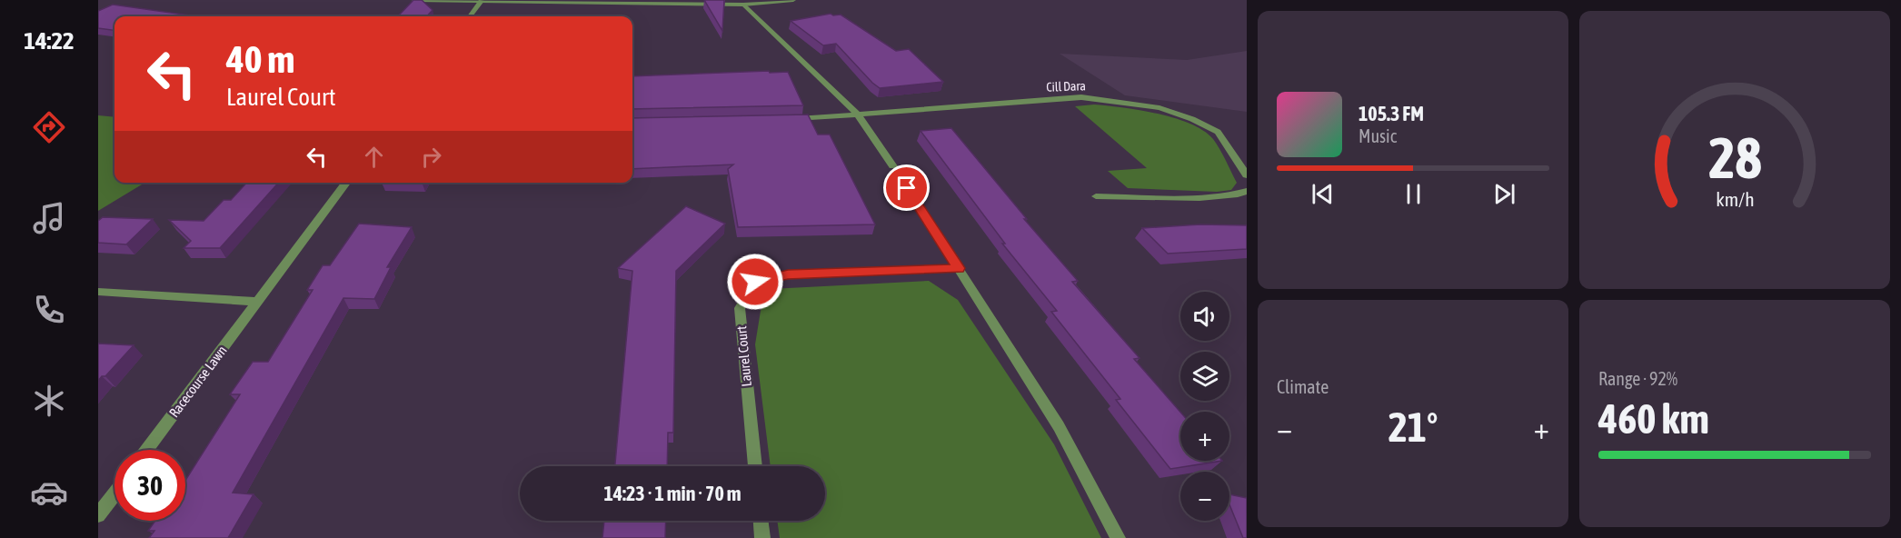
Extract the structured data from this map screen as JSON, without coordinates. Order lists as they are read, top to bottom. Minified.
{"streets":{"street":["Cill Dara","Laurel Court","Racecourse Lawn"]},"page":{"tabs":"14:22","turn":["40 m","Laurel Court"],"song":["105.3 FM","Music"],"map_buttons":["+","−"],"tile":["Climate",["Range · 92%","460 km"]],"heat":["−","21°","+"],"limit":"30","trip":"14:23 · 1 min · 70 m","gauge":["28","km/h"]}}
